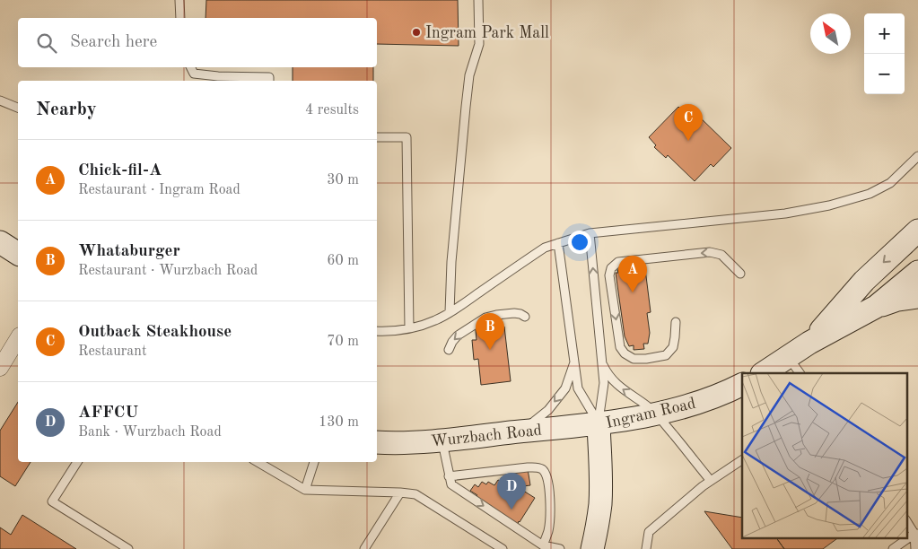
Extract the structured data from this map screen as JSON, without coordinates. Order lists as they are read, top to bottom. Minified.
{"streets":{"main road":["Ingram Road","Wurzbach Road"]},"crossings":[["Ingram Road","Wurzbach Road"]],"places":["Ingram Park Mall"],"north":"top left","page":{"map_buttons":["+","−"],"search":"Search here","heading":["Nearby","4 results"],"pins":["C","A","B","D"],"list":[{"mark":"A","name":"Chick-fil-A","note":"Restaurant · Ingram Road","value":"30 m"},{"mark":"B","name":"Whataburger","note":"Restaurant · Wurzbach Road","value":"60 m"},{"mark":"C","name":"Outback Steakhouse","note":"Restaurant","value":"70 m"},{"mark":"D","name":"AFFCU","note":"Bank · Wurzbach Road","value":"130 m"}]}}
